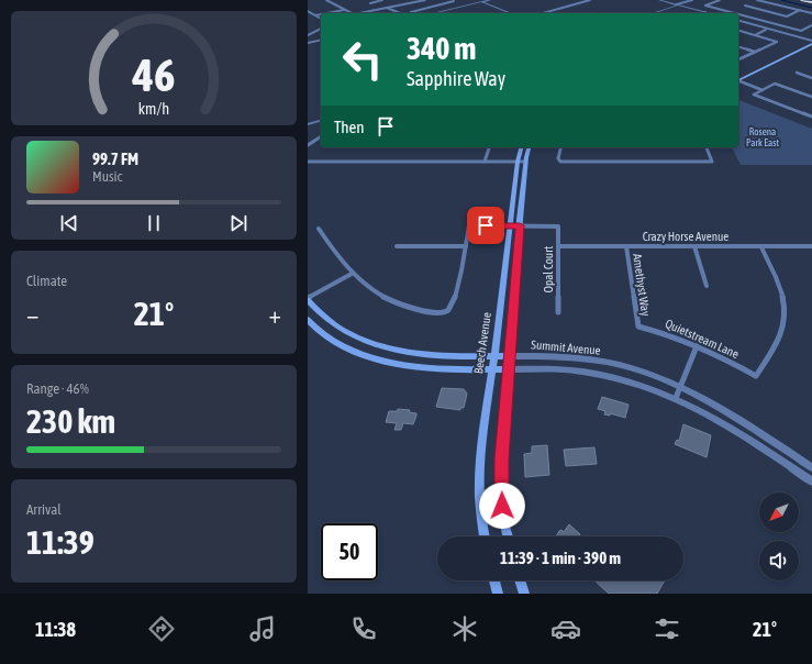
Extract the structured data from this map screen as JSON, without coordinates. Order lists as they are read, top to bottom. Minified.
{"streets":{"main road":["Beech Avenue","Summit Avenue"],"street":["Crazy Horse Avenue","Opal Court","Amethyst Way","Quietstream Lane"]},"crossings":[["Crazy Horse Avenue","Opal Court"],["Crazy Horse Avenue","Amethyst Way"],["Crazy Horse Avenue","Quietstream Lane"],["Amethyst Way","Quietstream Lane"],["Beech Avenue","Summit Avenue"]],"parks":["Rosena Park East"],"north":"bottom left","page":{"turn":["340 m","Sapphire Way"],"then":"Then","song":["99.7 FM","Music"],"tile":["Climate",["Range · 46%","230 km"],["Arrival","11:39"]],"heat":["−","21°","+"],"limit":"50","trip":"11:39 · 1 min · 390 m","tabs":["11:38","21°"],"gauge":["46","km/h"]}}
